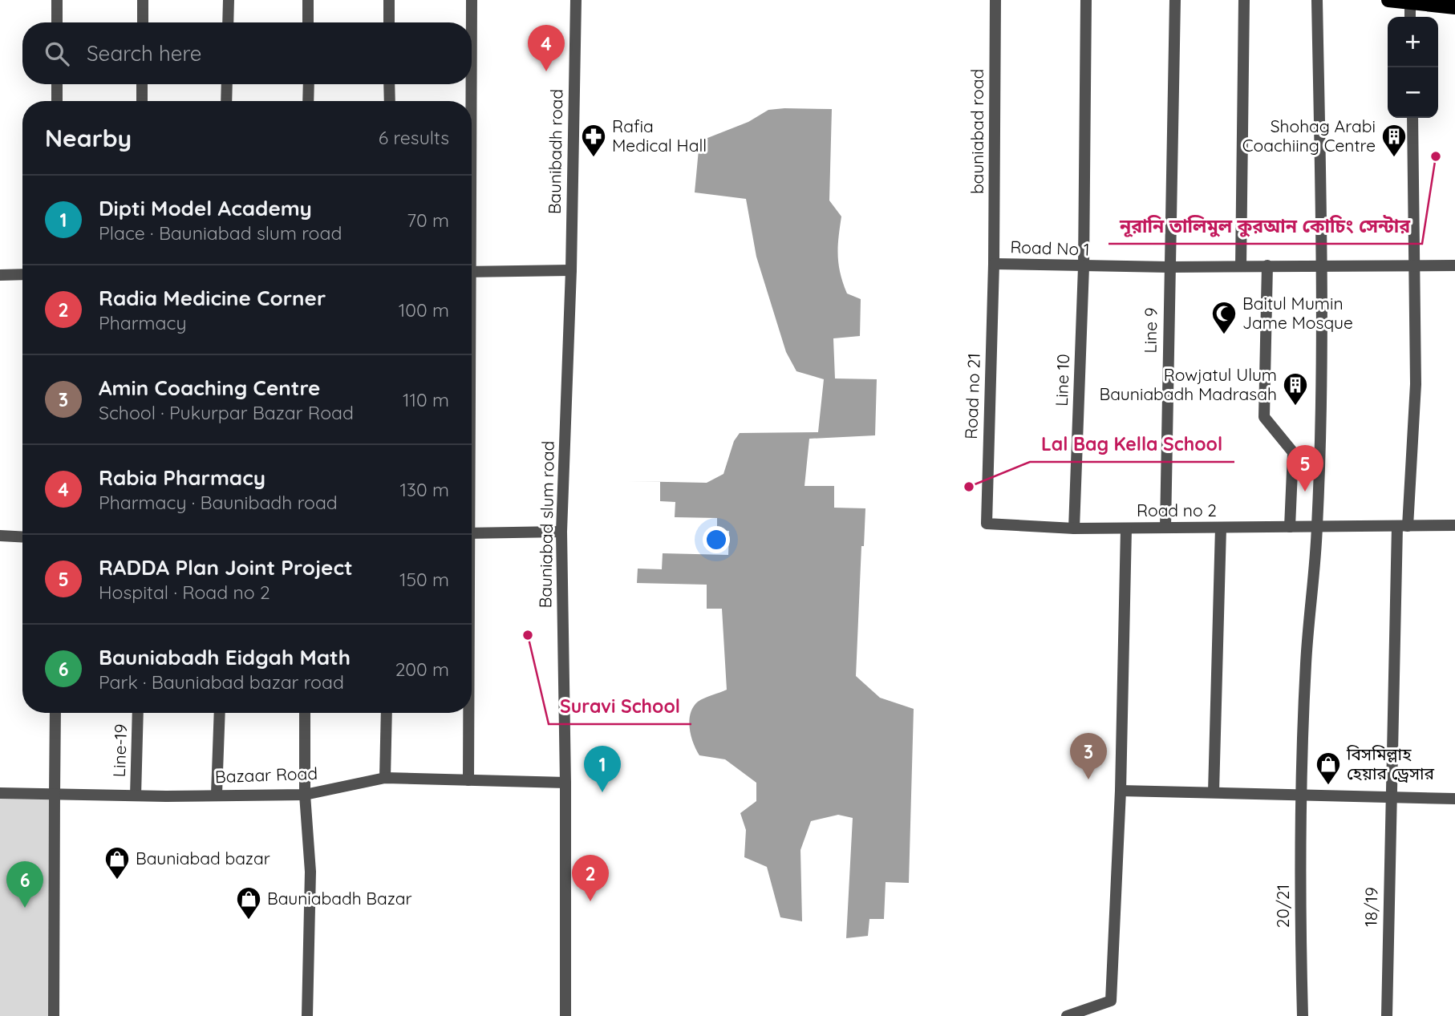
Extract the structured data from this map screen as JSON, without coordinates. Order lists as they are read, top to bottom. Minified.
{"streets":{"street":["bauniabad road","Baunibadh road","Road No 1","Line 9","Line 10","Road no 21","Road no 2","Bauniabad slum road","Line-19","Bazaar Road","20/21","18/19"]},"crossings":[["bauniabad road","Road No 1"],["bauniabad road","Road no 21"],["Baunibadh road","Bauniabad slum road"],["Road No 1","Line 9"],["Road No 1","Line 10"],["Road No 1","Road no 21"],["Road No 1","20/21"],["Road No 1","18/19"],["Line 9","Road no 2"],["Line 10","Road no 2"],["Road no 21","Road no 2"],["Road no 2","20/21"],["Road no 2","18/19"],["Bauniabad slum road","Bazaar Road"],["Line-19","Bazaar Road"]],"places":{"other":["নূরানি তালিমুল কুরআন কোচিং সেন্টার","Lal Bag Kella School","Suravi School"],"pharmacy":["Rafia Medical Hall"],"building":["Shohag Arabi Coachiing Centre","Rowjatul Ulum Bauniabadh Madrasah"],"mosque":["Baitul Mumin Jame Mosque"],"shop":["বিসমিল্লাহ হেয়ার ড্রেসার","Bauniabad bazar","Bauniabadh Bazar"]},"page":{"map_buttons":["+","−"],"search":"Search here","pins":["4","5","3","1","2","6"],"heading":["Nearby","6 results"],"list":[{"mark":"1","name":"Dipti Model Academy","note":"Place · Bauniabad slum road","value":"70 m"},{"mark":"2","name":"Radia Medicine Corner","note":"Pharmacy","value":"100 m"},{"mark":"3","name":"Amin Coaching Centre","note":"School · Pukurpar Bazar Road","value":"110 m"},{"mark":"4","name":"Rabia Pharmacy","note":"Pharmacy · Baunibadh road","value":"130 m"},{"mark":"5","name":"RADDA Plan Joint Project","note":"Hospital · Road no 2","value":"150 m"},{"mark":"6","name":"Bauniabadh Eidgah Math","note":"Park · Bauniabad bazar road","value":"200 m"}]}}
